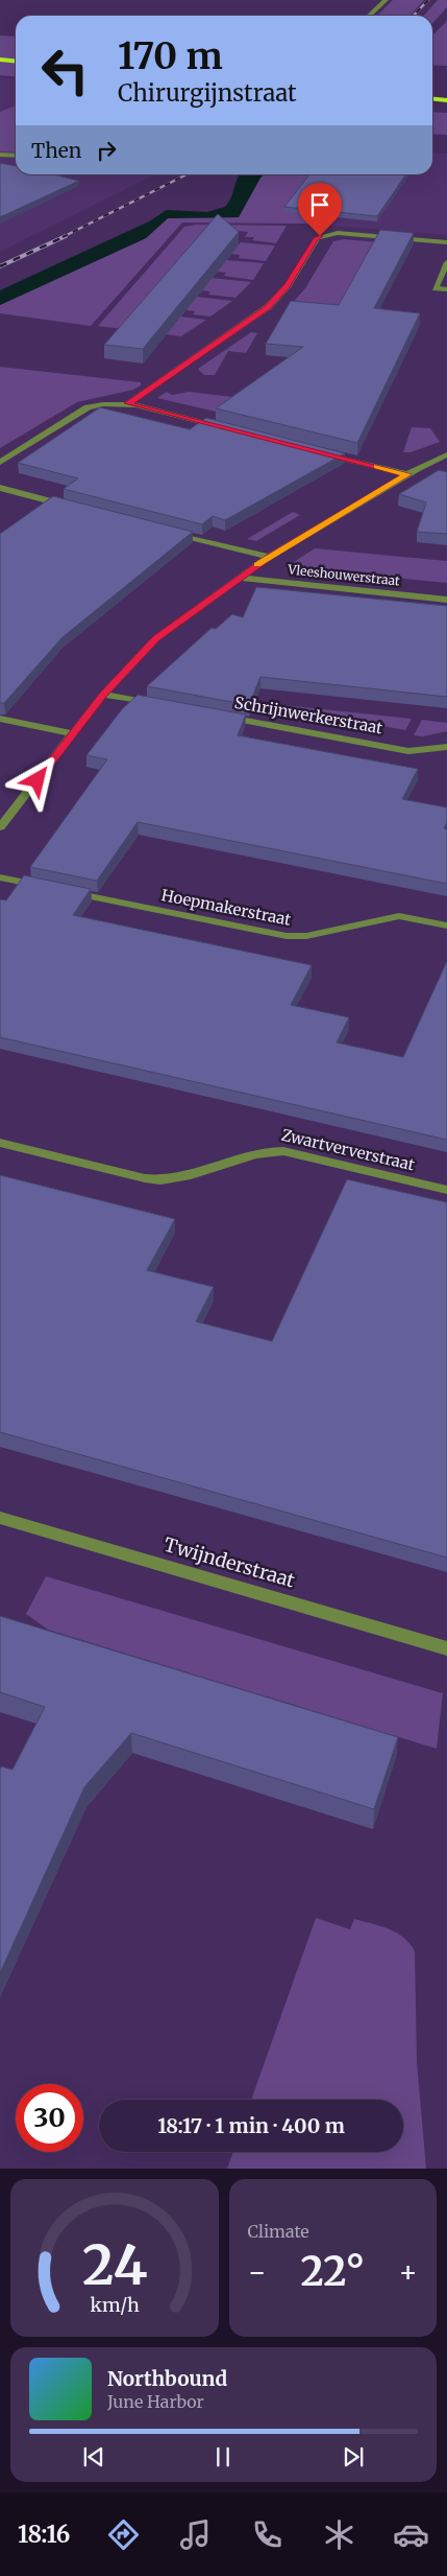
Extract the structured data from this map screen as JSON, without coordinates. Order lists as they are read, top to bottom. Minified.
{"streets":{"street":["Vleeshouwerstraat","Schrijnwerkerstraat","Hoepmakerstraat","Zwartververstraat","Twijnderstraat"]},"page":{"turn":["170 m","Chirurgijnstraat"],"then":"Then","limit":"30","trip":"18:17 · 1 min · 400 m","tile":"Climate","heat":["−","22°","+"],"song":["Northbound","June Harbor"],"tabs":"18:16","gauge":["24","km/h"]}}
